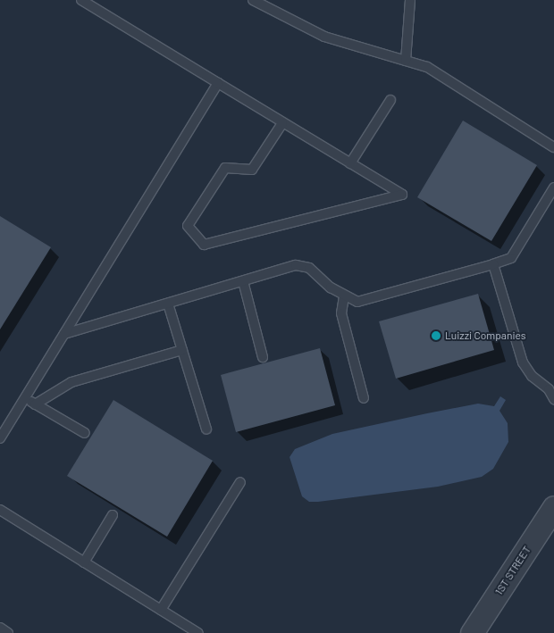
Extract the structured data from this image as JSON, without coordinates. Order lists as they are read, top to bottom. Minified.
{"streets":{"street":["1ST STREET"]},"places":["Luizzi Companies"]}
